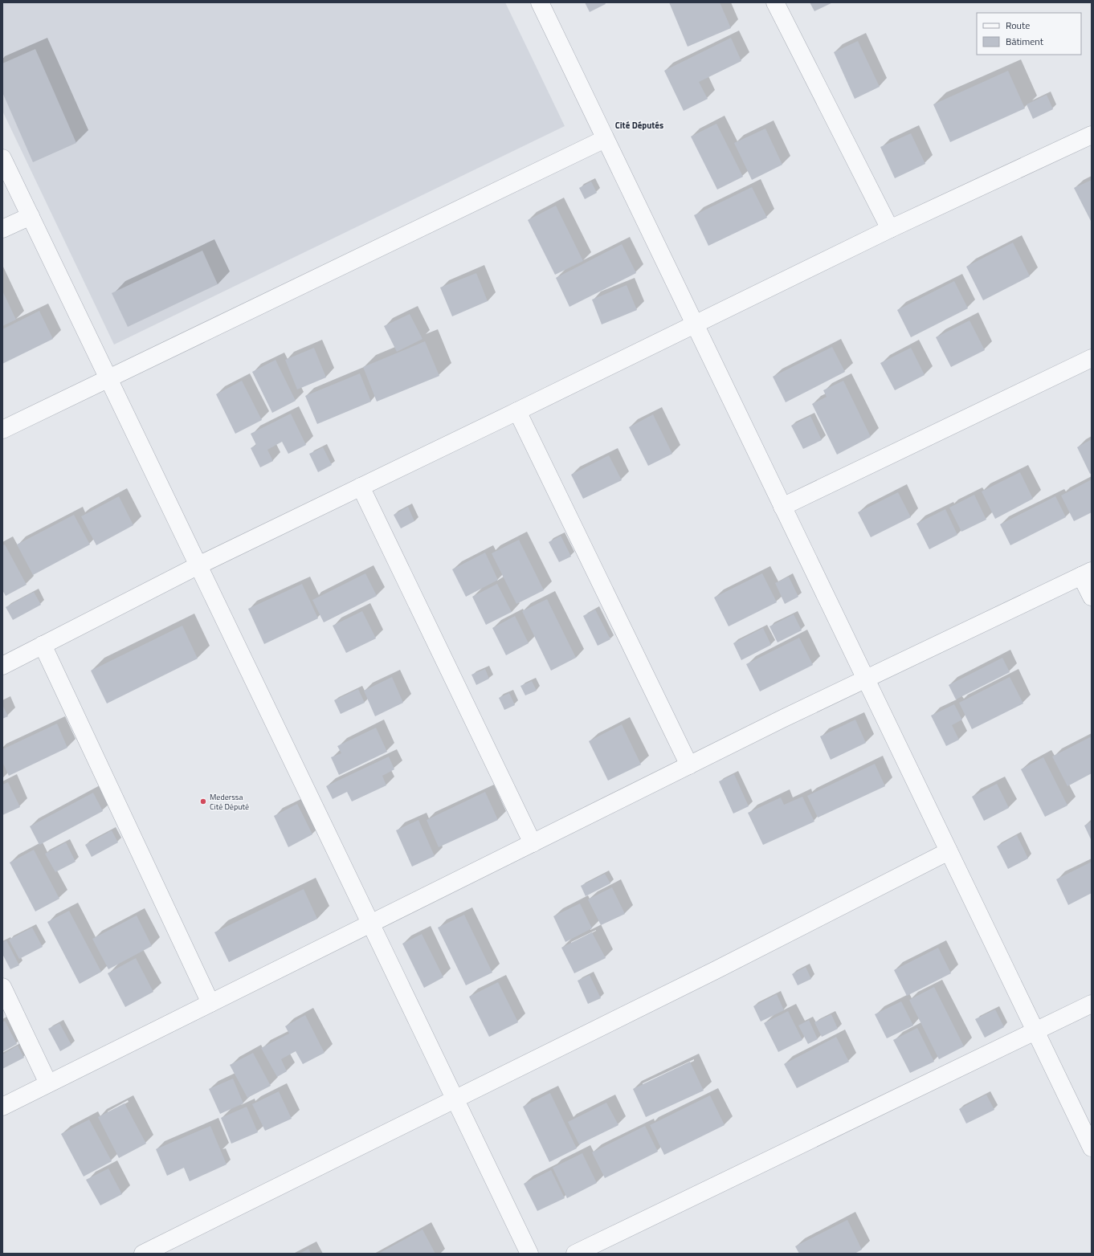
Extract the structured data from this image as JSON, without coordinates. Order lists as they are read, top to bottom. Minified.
{"districts":["Cité Députés"],"places":["Mederssa Cité Député"],"legend":["Route","Bâtiment"]}
